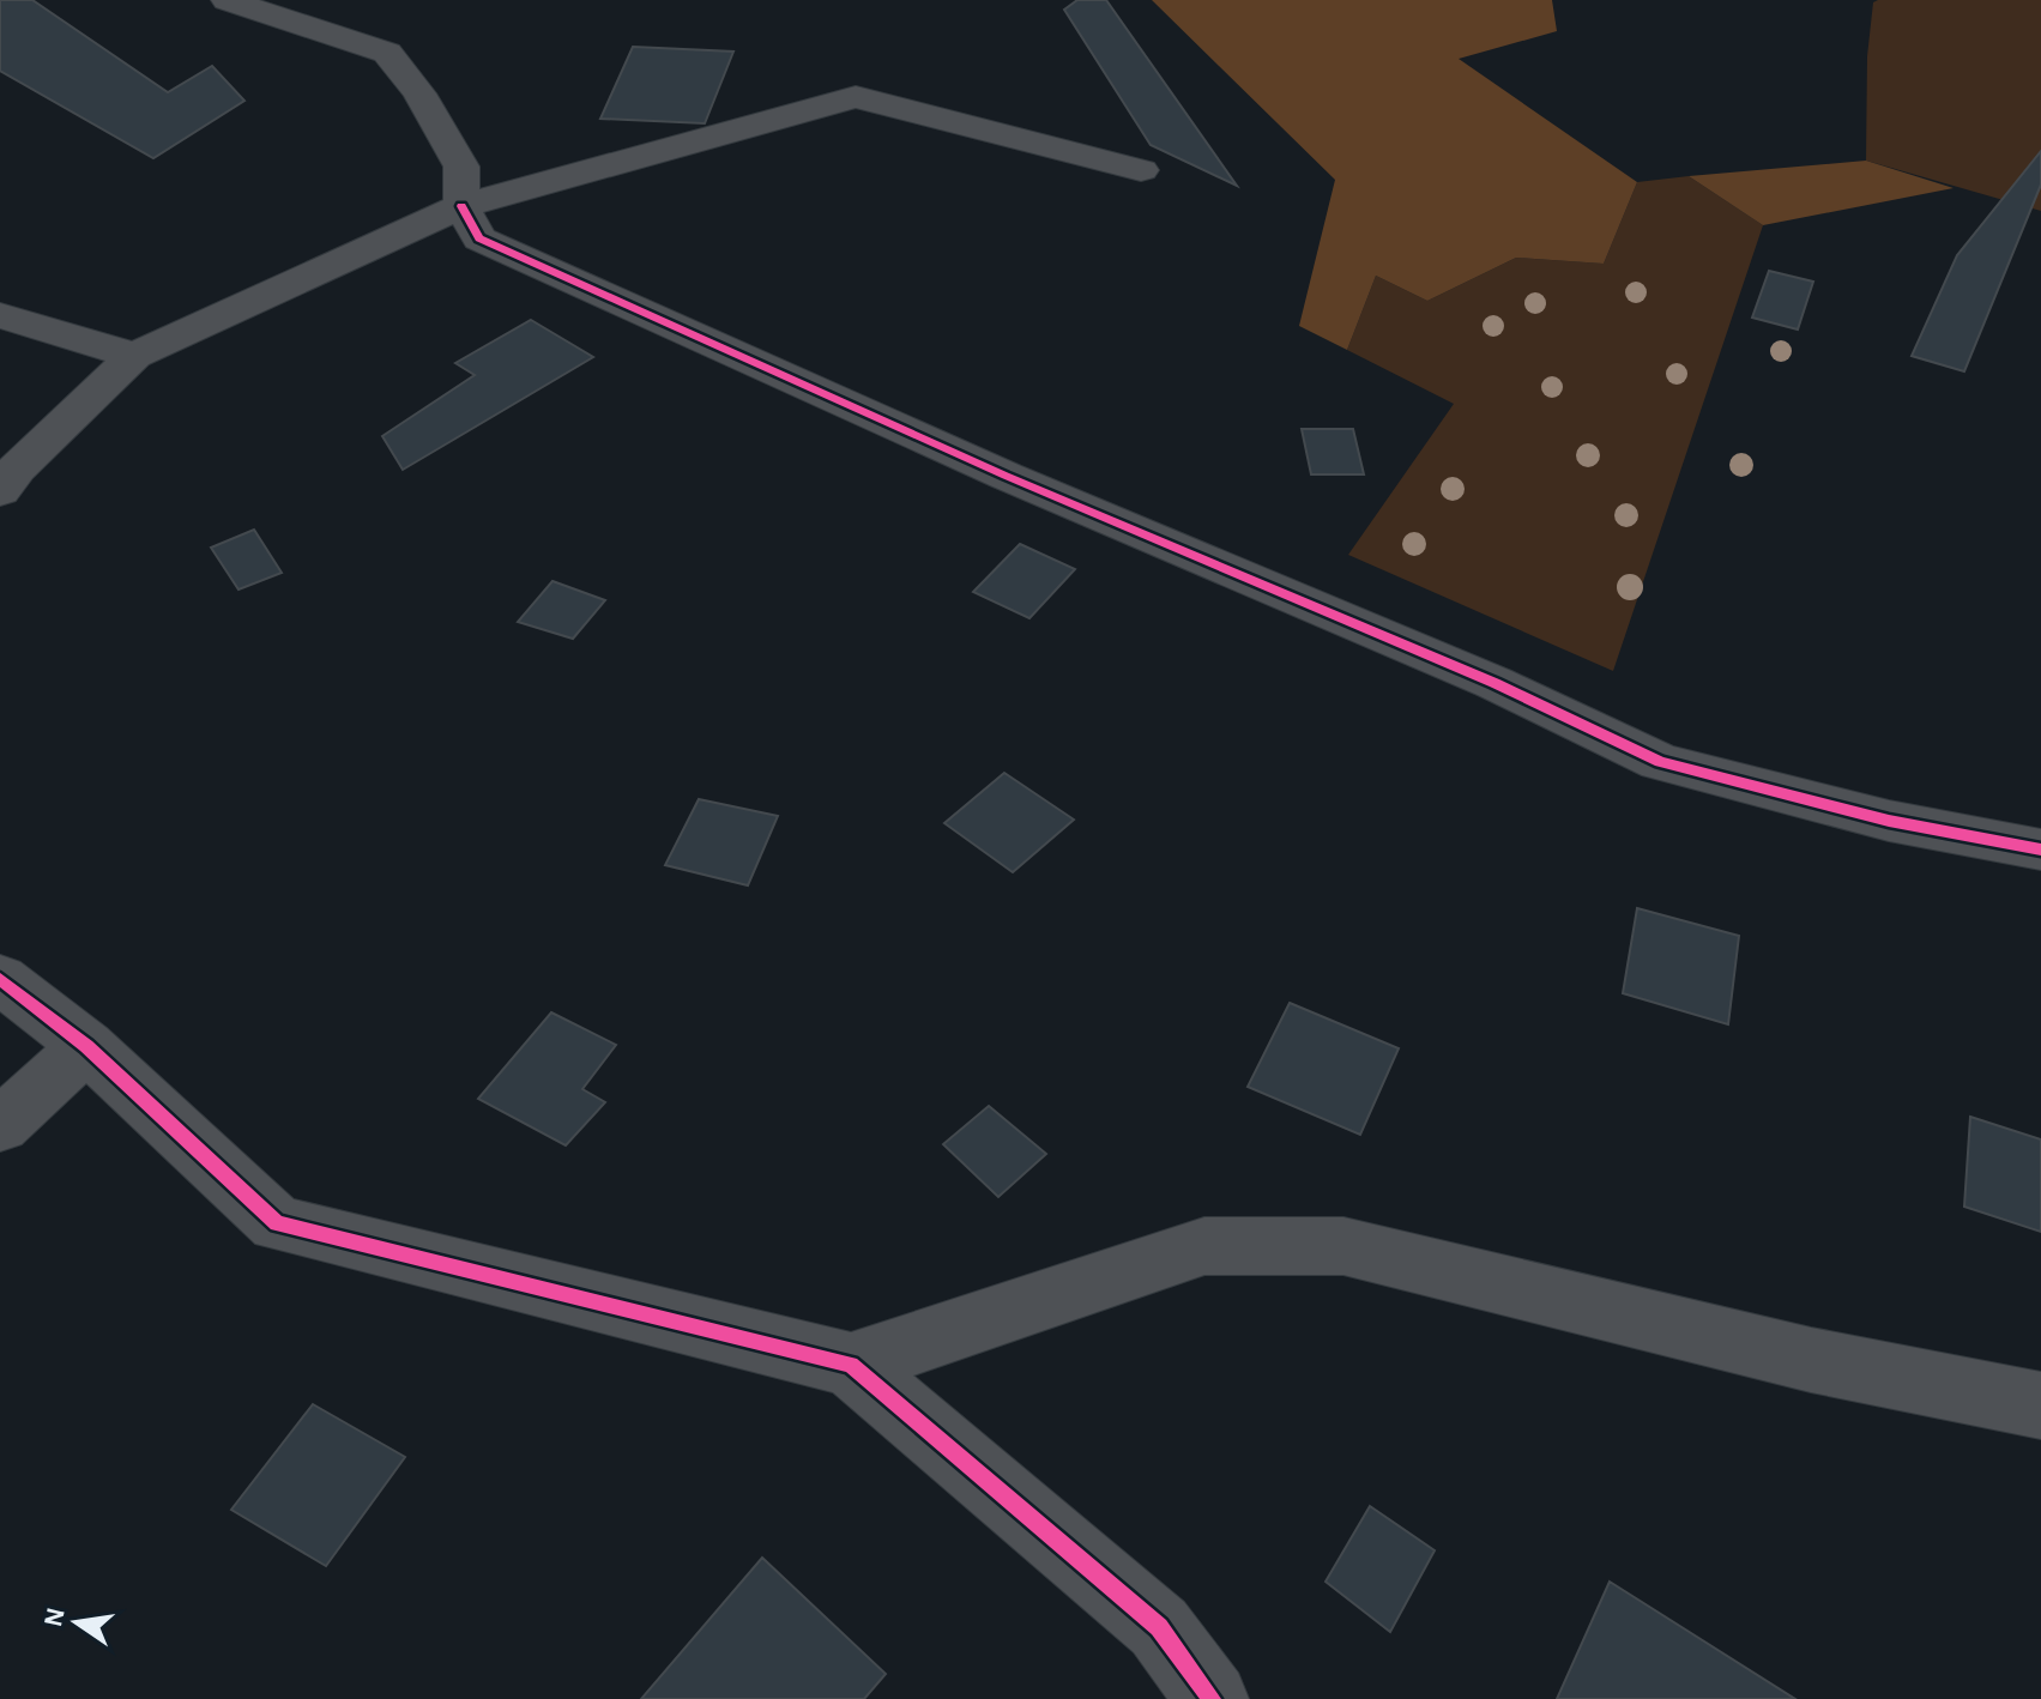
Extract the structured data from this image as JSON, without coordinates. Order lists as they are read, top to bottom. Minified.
{"north":"left"}
